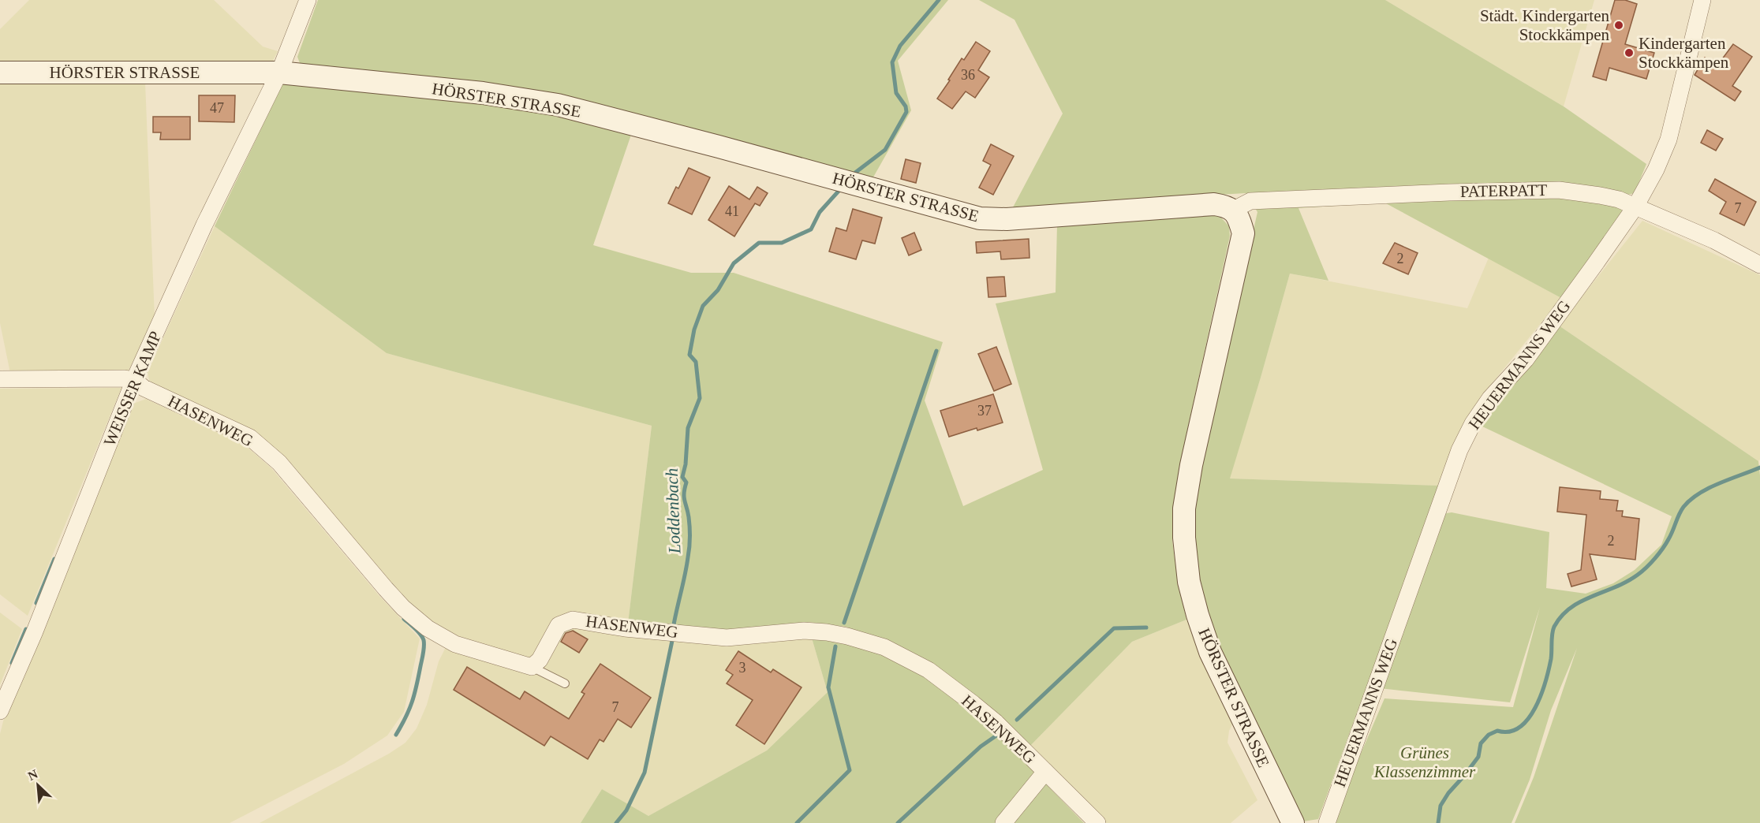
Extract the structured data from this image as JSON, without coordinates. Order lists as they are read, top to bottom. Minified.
{"streets":{"street":["HÖRSTER STRASSE","PATERPATT","HEUERMANNS WEG","WEISSER KAMP","HASENWEG"]},"crossings":[["HÖRSTER STRASSE","PATERPATT"],["HÖRSTER STRASSE","WEISSER KAMP"],["PATERPATT","HEUERMANNS WEG"],["WEISSER KAMP","HASENWEG"]],"water":["Loddenbach"],"parks":["Grünes Klassenzimmer"],"places":["Städt. Kindergarten Stockkämpen","Kindergarten Stockkämpen"],"house_numbers":["36","47","7","41","2","37","2","3","7"],"north":"top left"}
